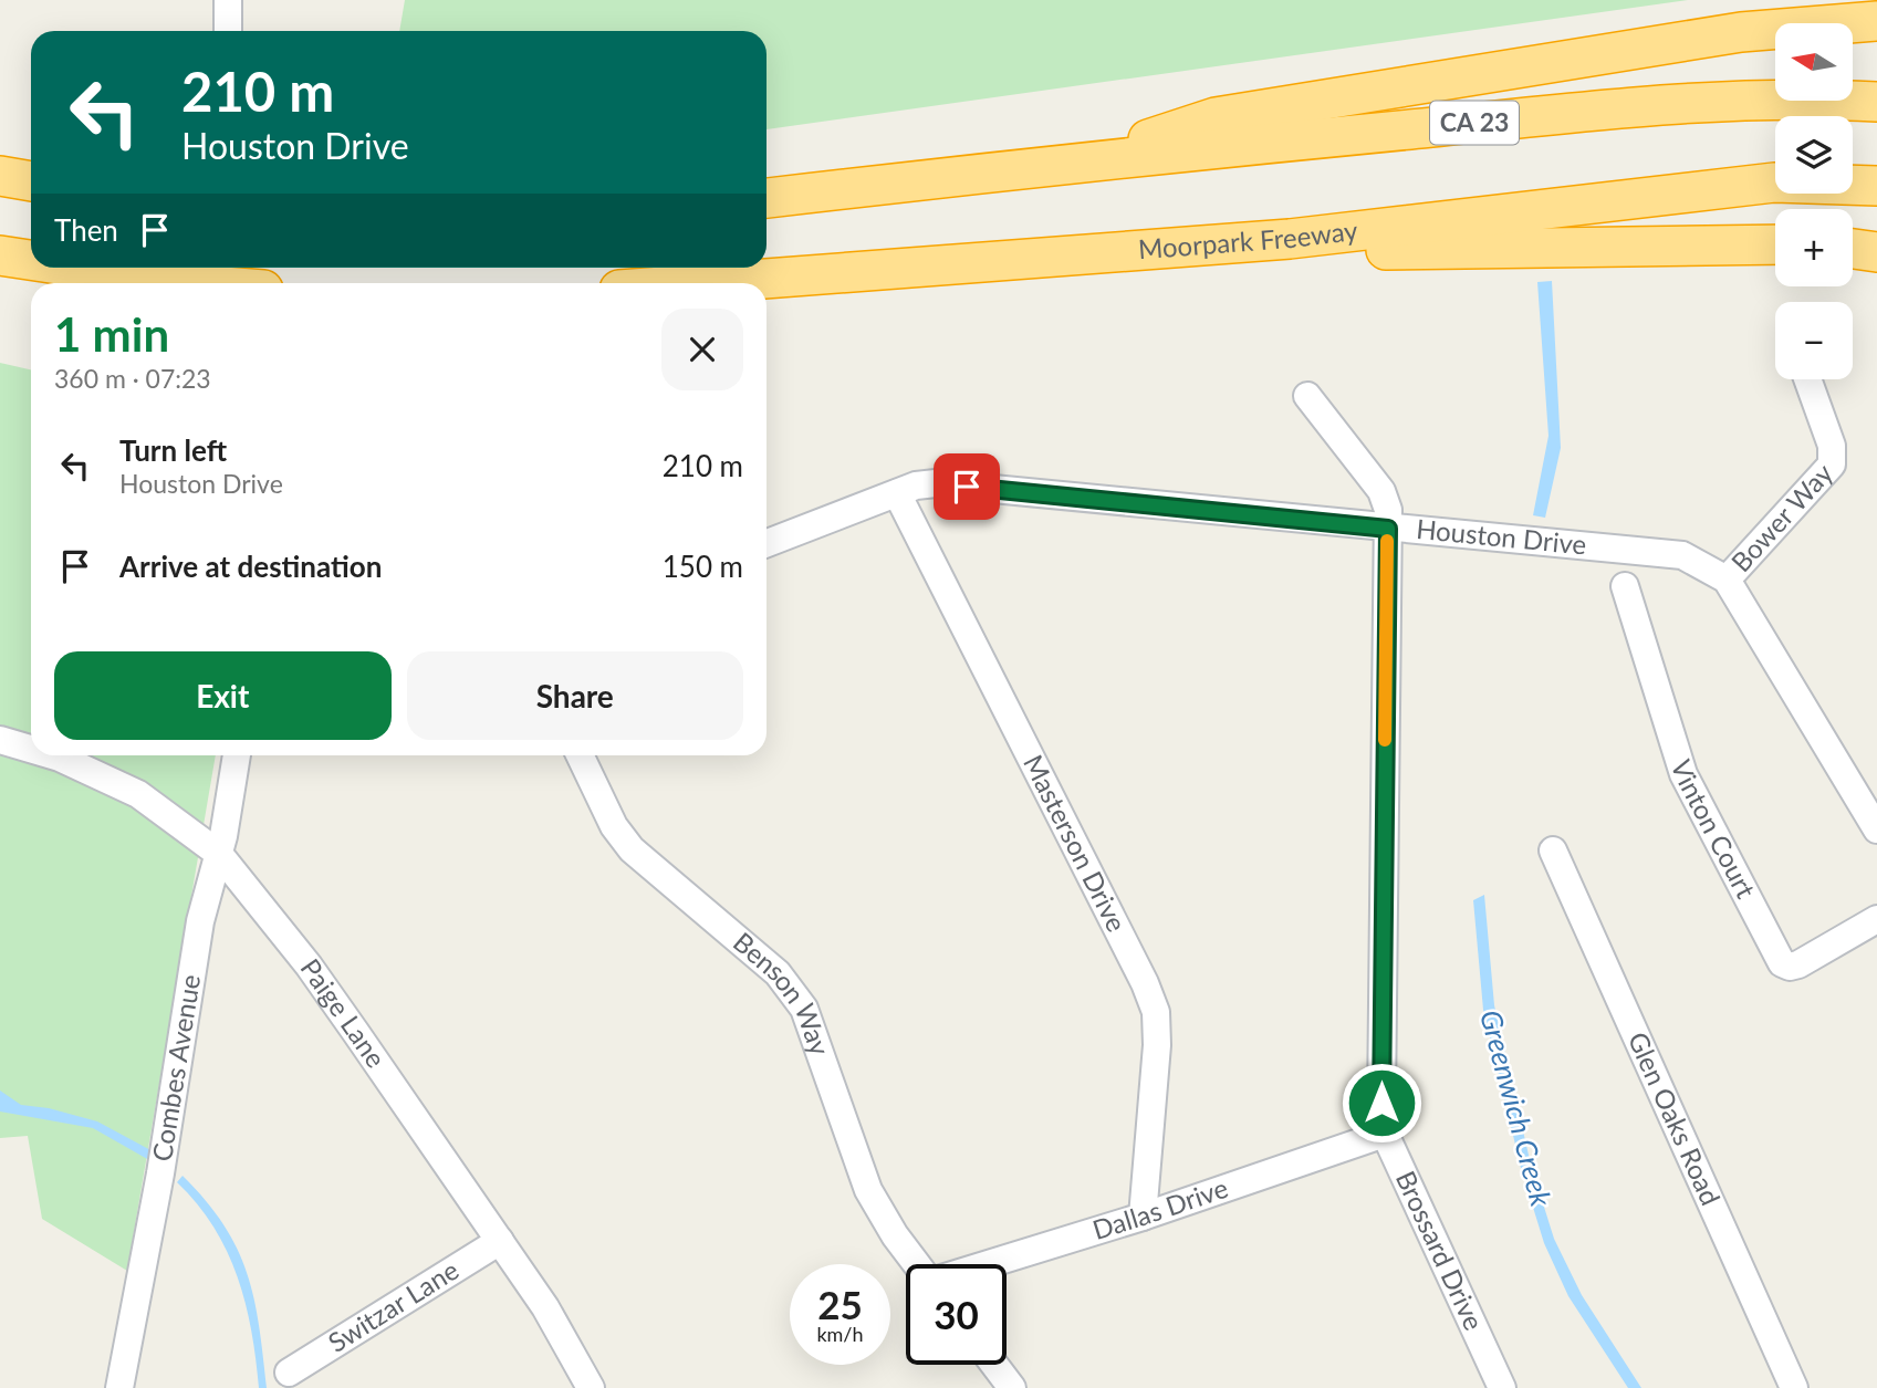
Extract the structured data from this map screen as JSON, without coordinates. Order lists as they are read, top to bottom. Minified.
{"streets":{"highway":["CA 23","Moorpark Freeway"],"street":["Bower Way","Houston Drive","Vinton Court","Masterson Drive","Benson Way","Paige Lane","Combes Avenue","Glen Oaks Road","Dallas Drive","Brossard Drive","Switzar Lane"]},"crossings":[["Bower Way","Houston Drive"],["Houston Drive","Masterson Drive"],["Houston Drive","Brossard Drive"],["Masterson Drive","Dallas Drive"],["Paige Lane","Combes Avenue"],["Paige Lane","Switzar Lane"],["Dallas Drive","Brossard Drive"]],"water":["Greenwich Creek"],"north":"left","page":{"map_buttons":["+","−"],"turn":["210 m","Houston Drive"],"then":"Then","heading":["1 min","360 m · 07:23"],"list":[{"name":"Turn left","note":"Houston Drive","value":"210 m"},{"name":"Arrive at destination","value":"150 m"}],"buttons":["Exit","Share"],"speed":"25 km/h","limit":"30"}}
